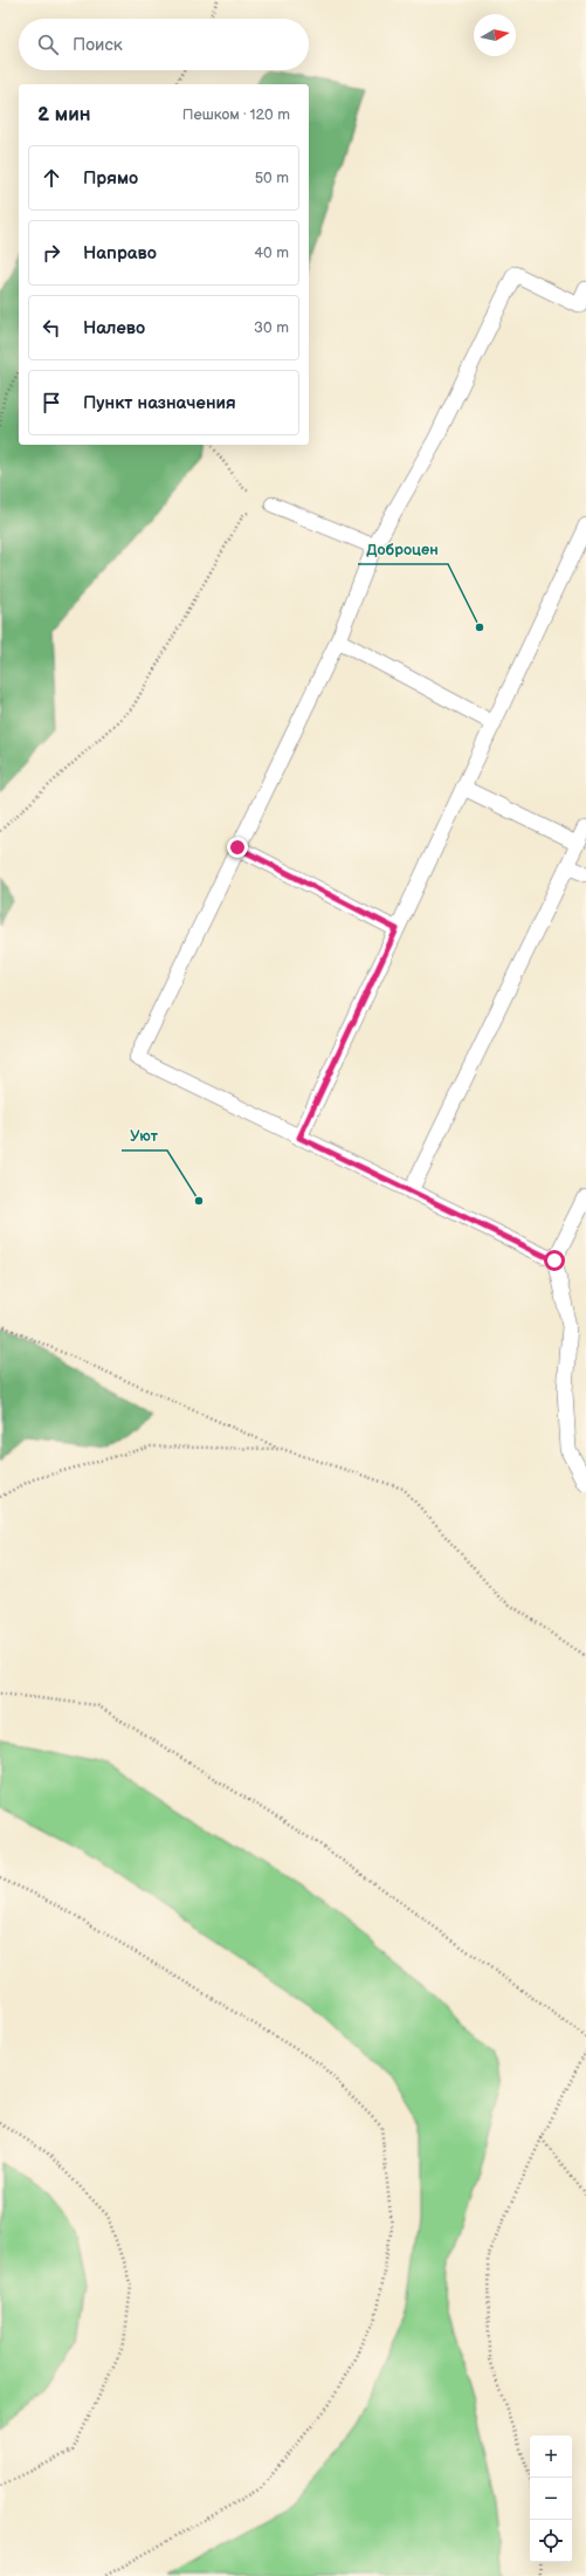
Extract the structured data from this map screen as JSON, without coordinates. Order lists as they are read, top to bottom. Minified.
{"places":["Доброцен","Уют"],"north":"right","page":{"search":"Поиск","heading":["2 мин","Пешком · 120 m"],"list":[["Прямо","50 m"],["Направо","40 m"],["Налево","30 m"],"Пункт назначения"],"map_buttons":["+","−"]}}
